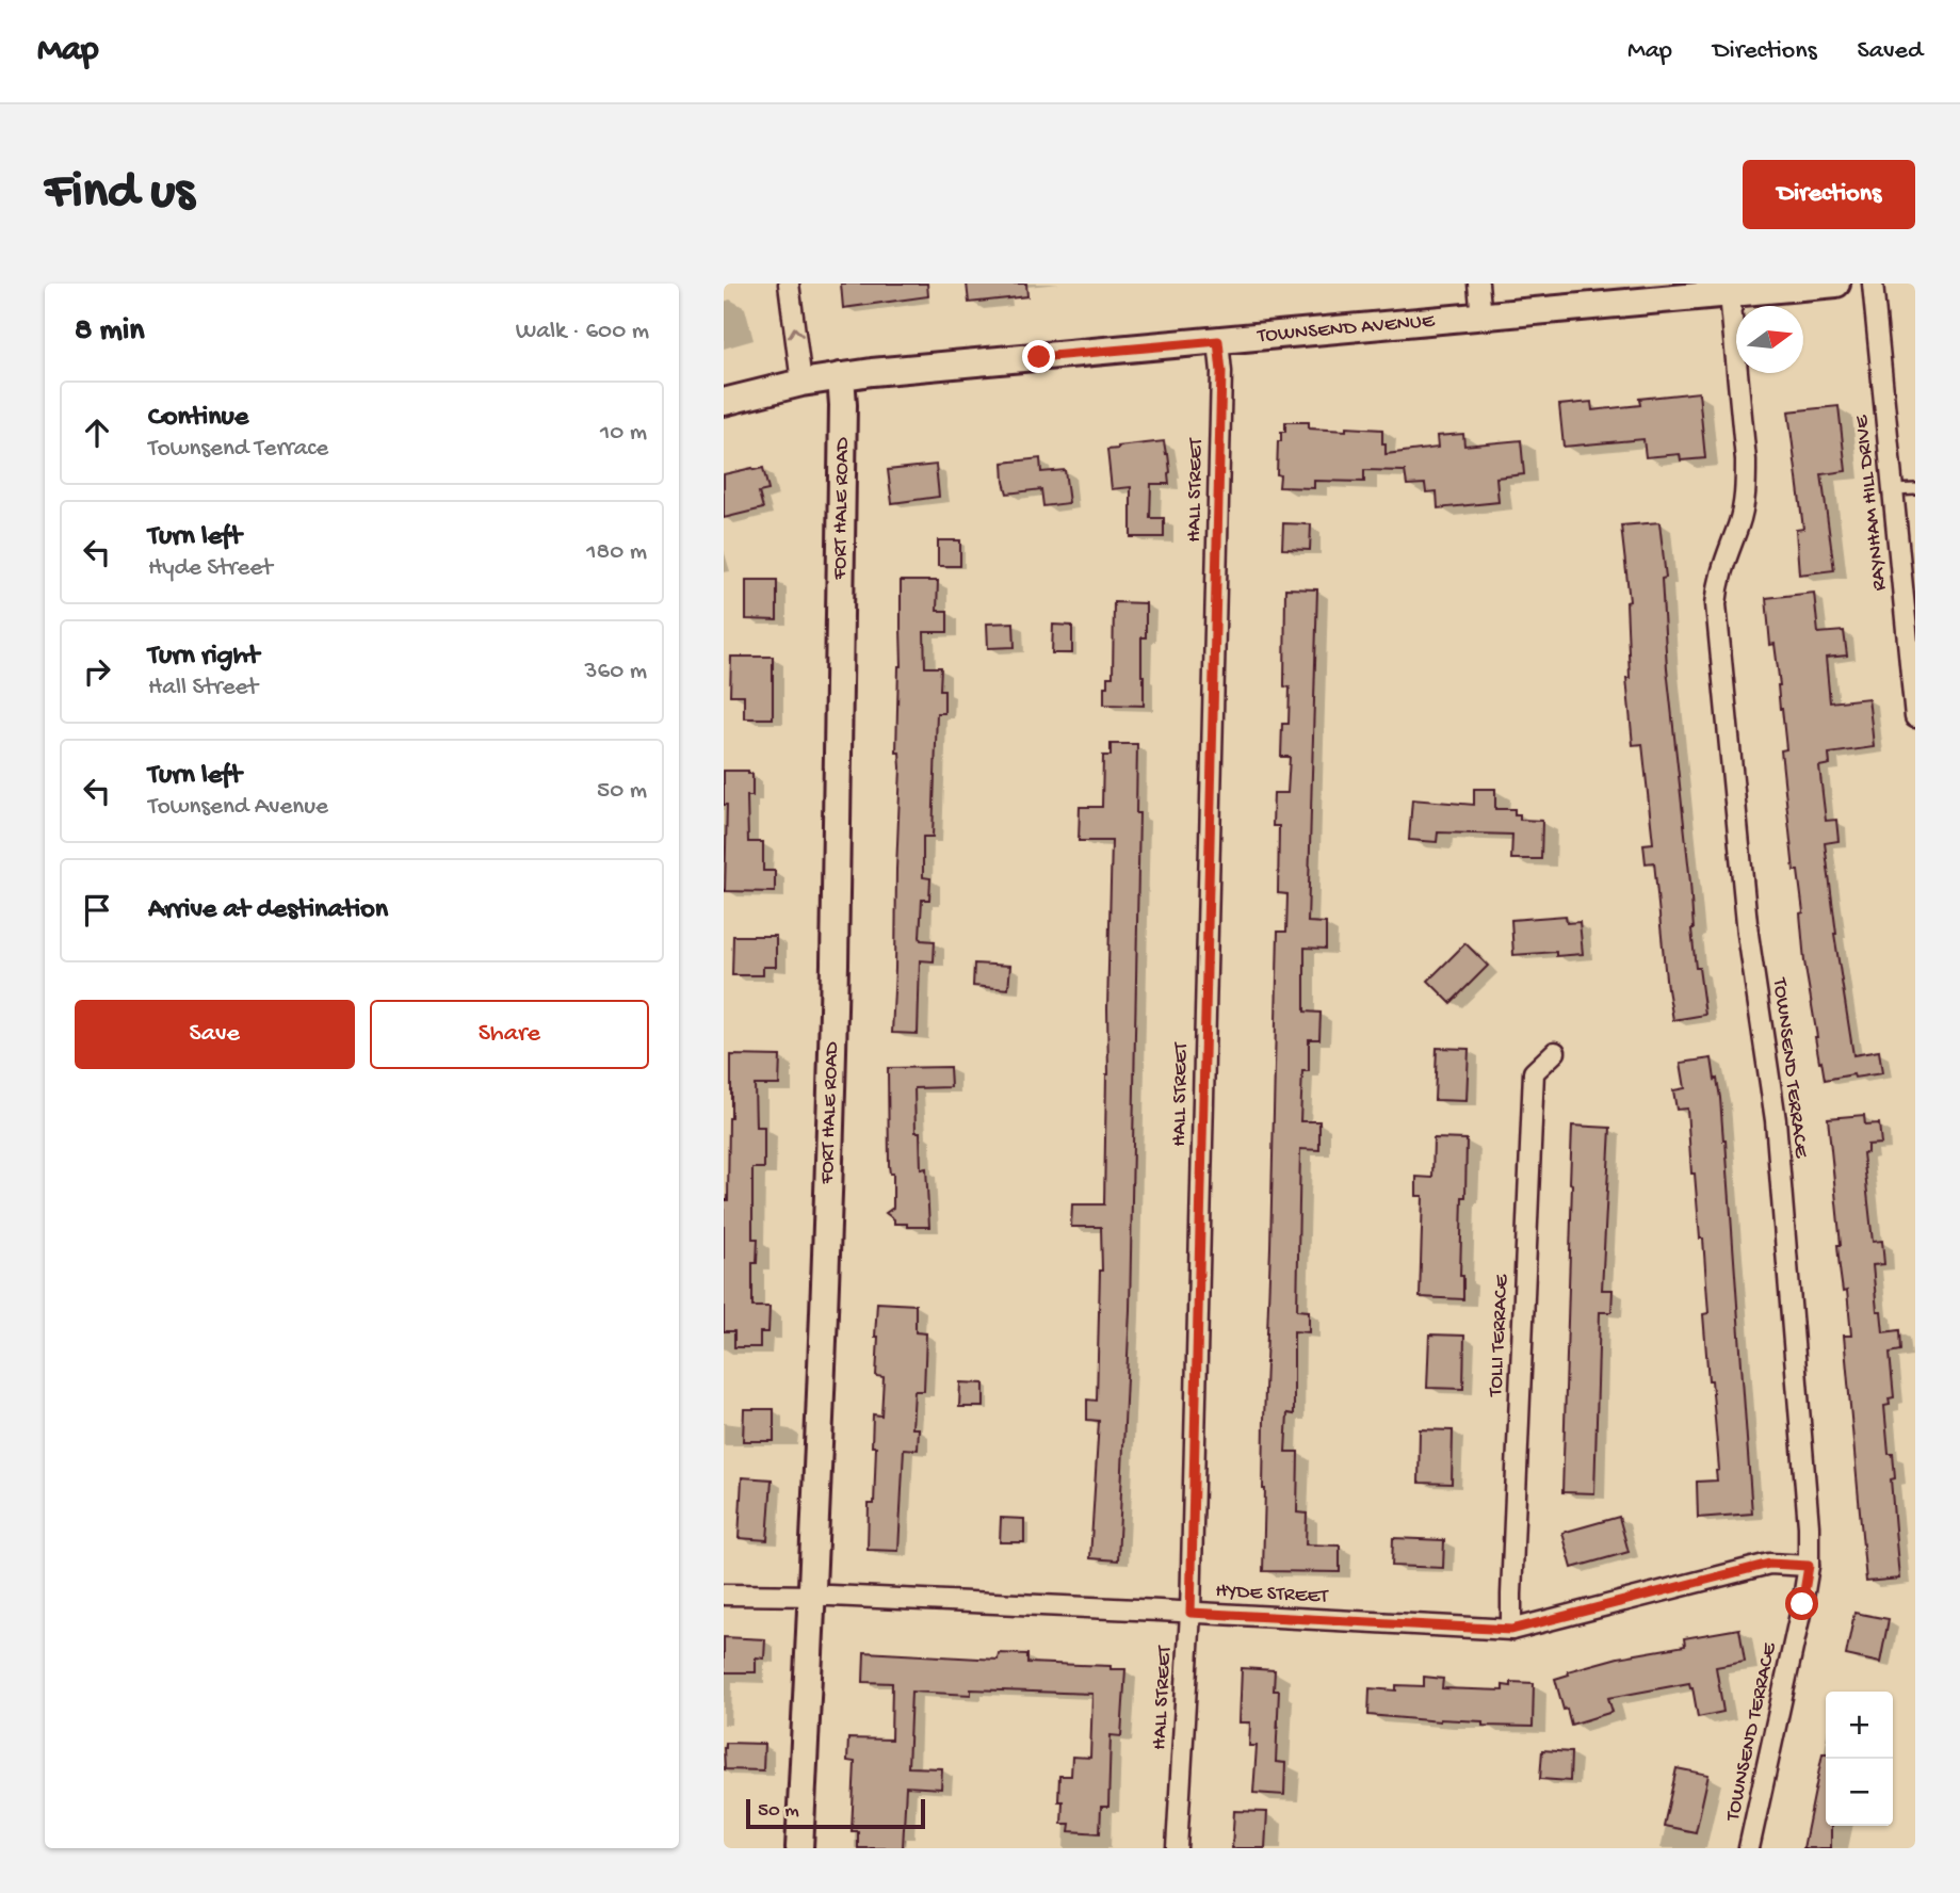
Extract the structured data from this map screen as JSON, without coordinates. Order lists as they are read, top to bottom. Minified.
{"streets":{"street":["TOWNSEND AVENUE","HALL STREET","RAYNHAM HILL DRIVE","FORT HALE ROAD","TOWNSEND TERRACE","TOLLI TERRACE","HYDE STREET"]},"crossings":[["TOWNSEND AVENUE","HALL STREET"],["TOWNSEND AVENUE","FORT HALE ROAD"],["TOWNSEND AVENUE","TOWNSEND TERRACE"],["HALL STREET","HYDE STREET"],["FORT HALE ROAD","HYDE STREET"],["TOWNSEND TERRACE","HYDE STREET"],["TOLLI TERRACE","HYDE STREET"]],"scale_bar":"50 m","north":"right","page":{"header":"Map","nav":["Map","Directions","Saved"],"buttons":["Directions",["Save","Share"]],"title":"Find us","heading":["8 min","Walk · 600 m"],"list":[["Continue","Townsend Terrace","10 m"],["Turn left","Hyde Street","180 m"],["Turn right","Hall Street","360 m"],["Turn left","Townsend Avenue","50 m"],"Arrive at destination"],"map_buttons":["+","−"],"scale":"50 m"}}
